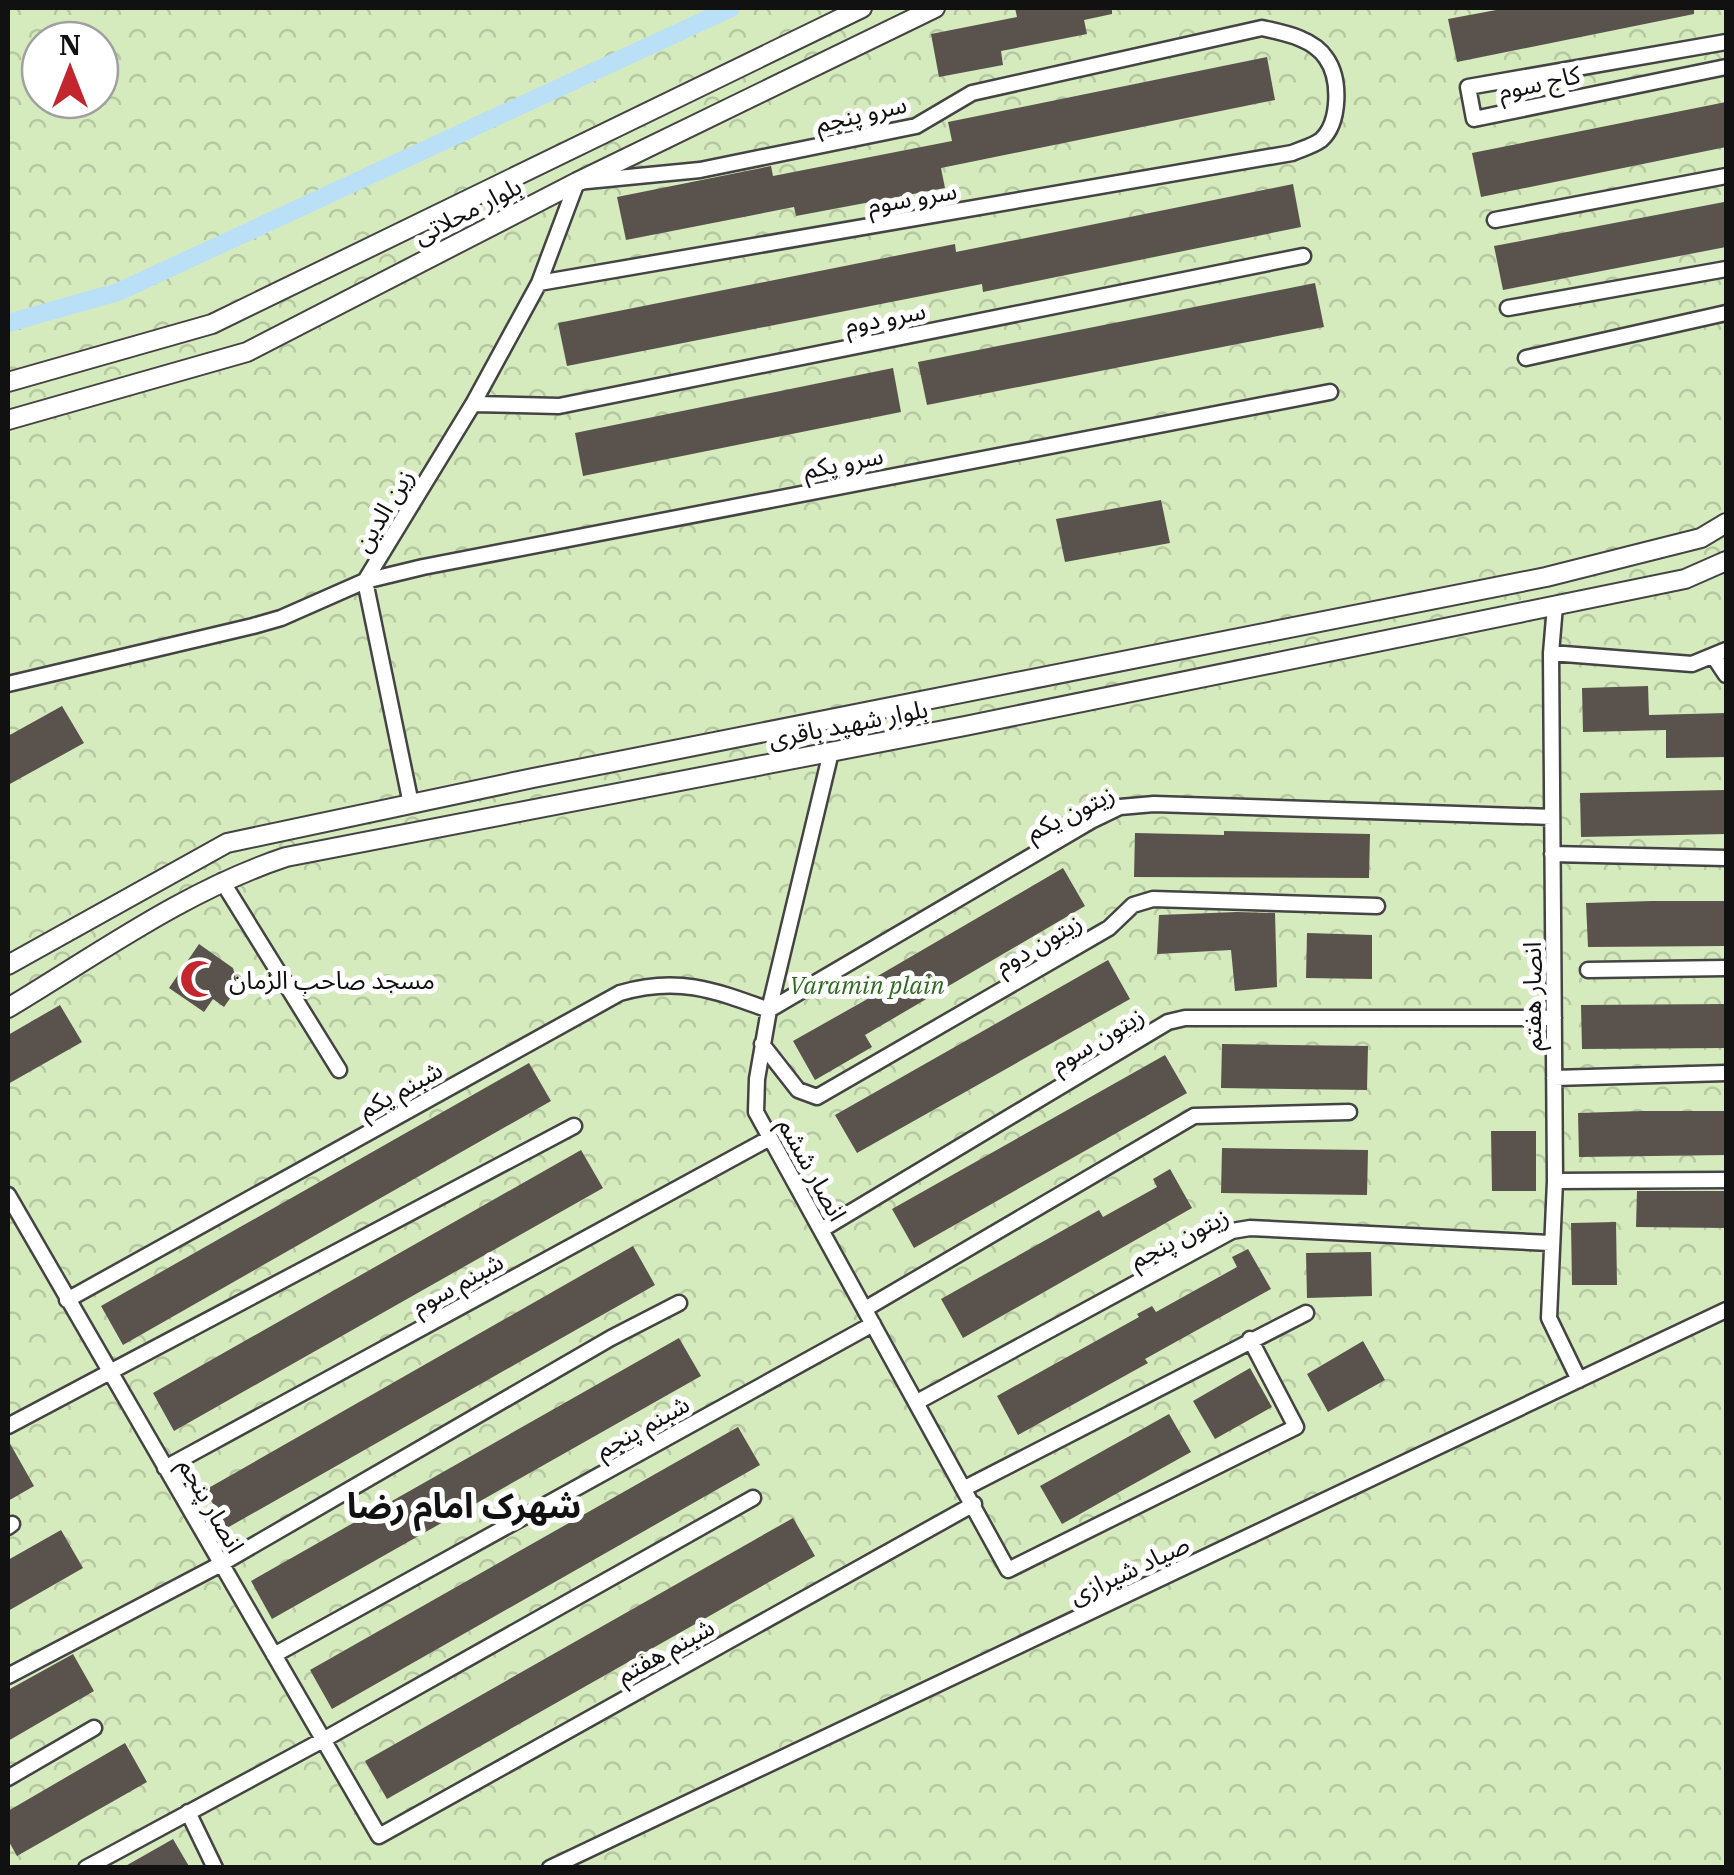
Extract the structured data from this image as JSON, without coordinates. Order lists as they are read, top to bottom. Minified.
{"streets":{"street":["کاج سوم","سرو پنجم","سرو سوم","بلوار محلاتی","سرو دوم","سرو یکم","زین الدین","بلوار شهید باقری","زیتون یکم","زیتون دوم","انصار هفتم","زیتون سوم","شبنم یکم","انصار ششم","زیتون پنجم","شبنم سوم","شبنم پنجم","انصار پنجم","صیاد شیرازی","شبنم هفتم"]},"crossings":[["سرو پنجم","سرو سوم"],["سرو پنجم","بلوار محلاتی"],["سرو پنجم","زین الدین"],["سرو سوم","زین الدین"],["بلوار محلاتی","زین الدین"],["سرو دوم","زین الدین"],["سرو یکم","زین الدین"],["بلوار شهید باقری","انصار هفتم"],["بلوار شهید باقری","انصار ششم"],["زیتون یکم","انصار هفتم"],["زیتون یکم","شبنم یکم"],["زیتون یکم","انصار ششم"],["زیتون دوم","انصار ششم"],["انصار هفتم","زیتون سوم"],["انصار هفتم","زیتون پنجم"],["انصار هفتم","صیاد شیرازی"],["زیتون سوم","انصار ششم"],["شبنم یکم","انصار ششم"],["شبنم یکم","انصار پنجم"],["انصار ششم","زیتون پنجم"],["انصار ششم","شبنم سوم"],["انصار ششم","شبنم پنجم"],["انصار ششم","شبنم هفتم"],["شبنم سوم","انصار پنجم"],["شبنم پنجم","انصار پنجم"],["انصار پنجم","شبنم هفتم"]],"districts":["شهرک امام رضا"],"parks":["Varamin plain"],"places":{"mosque":["مسجد صاحب الزمان"]},"north":"top"}
